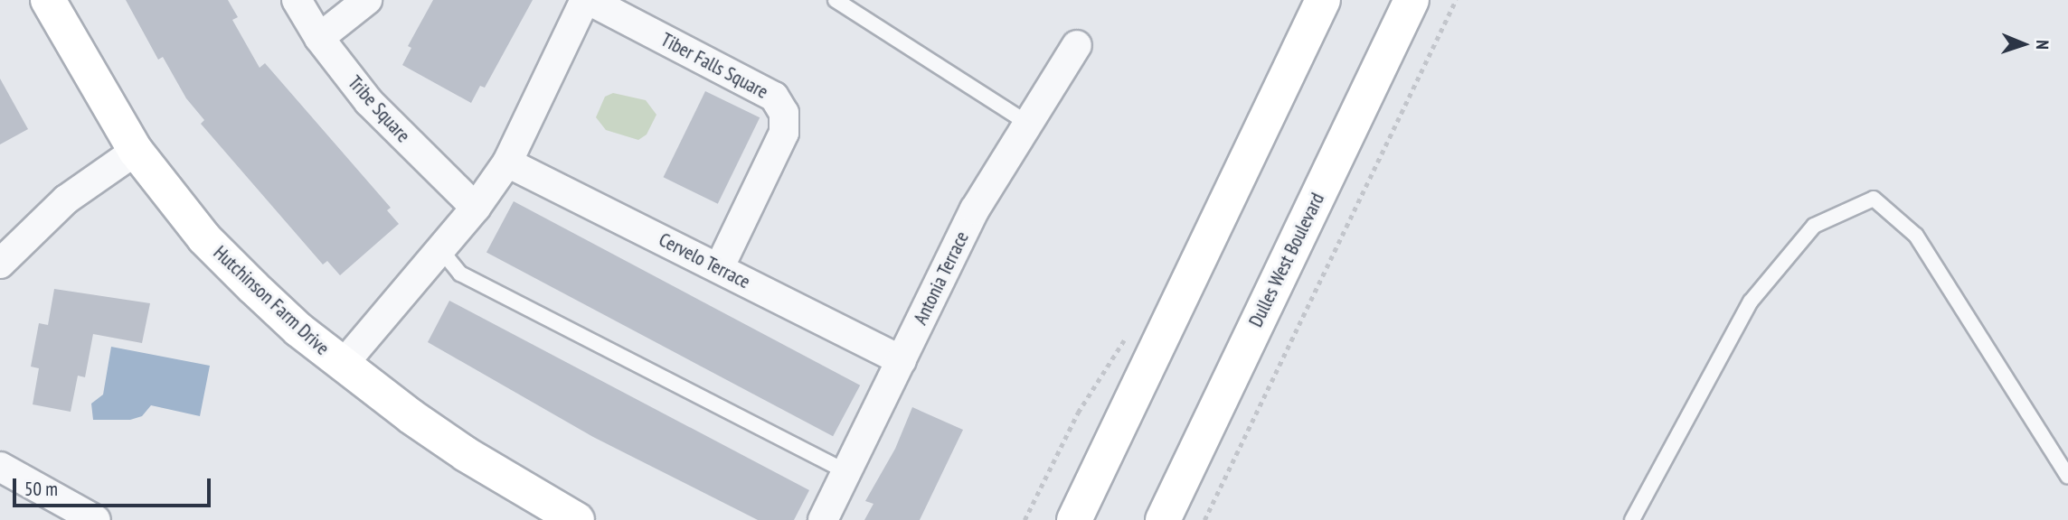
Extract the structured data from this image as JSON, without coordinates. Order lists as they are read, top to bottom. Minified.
{"streets":{"street":["Tiber Falls Square","Tribe Square","Dulles West Boulevard","Cervelo Terrace","Antonia Terrace","Hutchinson Farm Drive"]},"crossings":[["Tiber Falls Square","Cervelo Terrace"],["Cervelo Terrace","Antonia Terrace"]],"scale_bar":"50 m","north":"right"}
